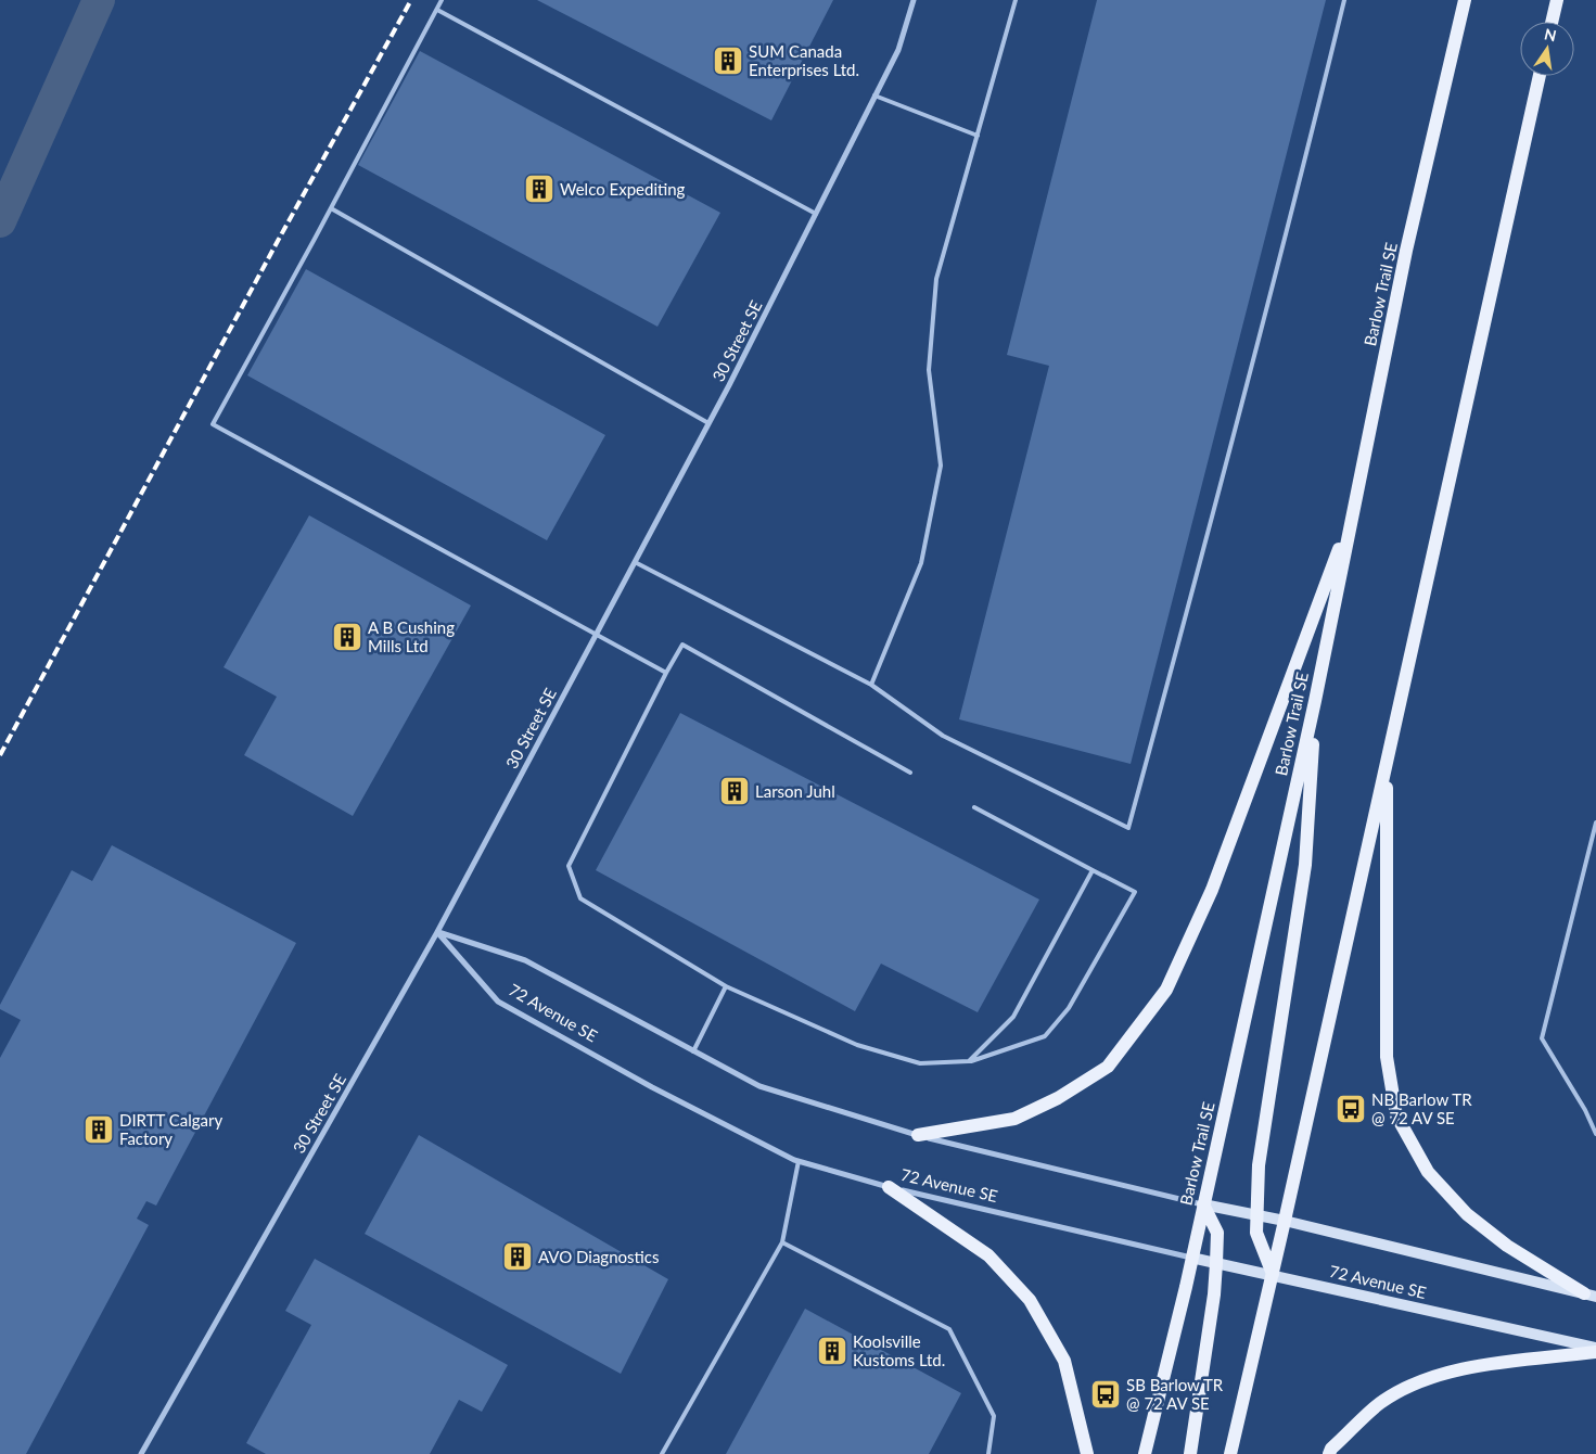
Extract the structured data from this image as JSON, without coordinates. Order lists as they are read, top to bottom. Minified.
{"streets":{"main road":["Barlow Trail SE"],"street":["30 Street SE","72 Avenue SE"]},"crossings":[["Barlow Trail SE","72 Avenue SE"],["30 Street SE","72 Avenue SE"]],"places":{"building":["SUM Canada Enterprises Ltd.","Welco Expediting","A B Cushing Mills Ltd","Larson Juhl","DIRTT Calgary Factory","AVO Diagnostics","Koolsville Kustoms Ltd."],"bus stop":["NB Barlow TR @ 72 AV SE","SB Barlow TR @ 72 AV SE"]},"north":"top"}
